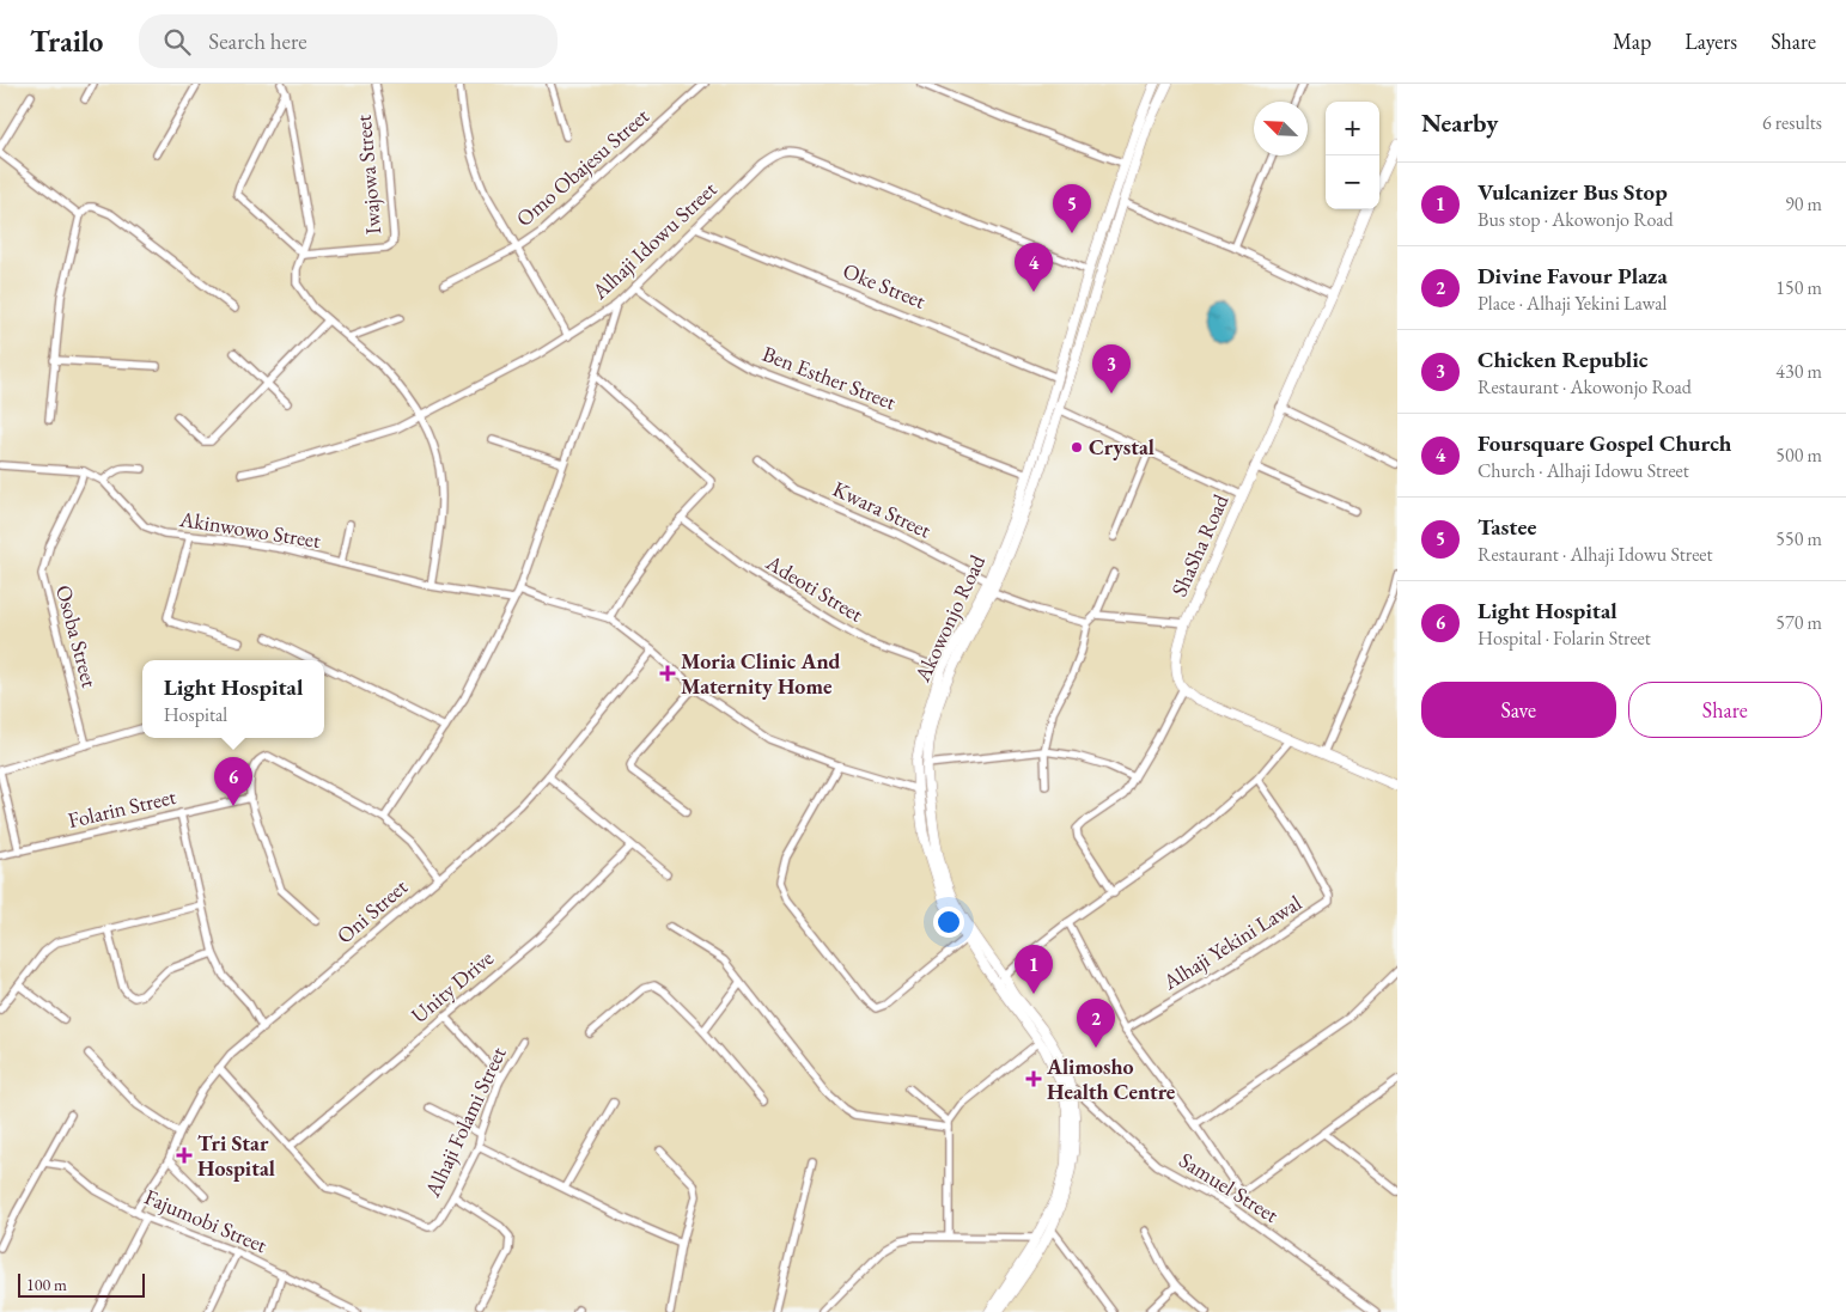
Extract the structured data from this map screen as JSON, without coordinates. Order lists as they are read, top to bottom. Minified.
{"streets":{"main road":["ShaSha Road","Akowonjo Road"],"street":["Omo Obajesu Street","Iwajowa Street","Alhaji Idowu Street","Oke Street","Ben Esther Street","Kwara Street","Akinwowo Street","Adeoti Street","Osoba Street","Folarin Street","Oni Street","Alhaji Yekini Lawal","Unity Drive","Alhaji Folami Street","Samuel Street","Fajumobi Street"]},"crossings":[["Alhaji Idowu Street","Oke Street"],["Alhaji Idowu Street","Ben Esther Street"],["Alhaji Idowu Street","Akowonjo Road"],["Oke Street","Akowonjo Road"],["Ben Esther Street","Akowonjo Road"],["Kwara Street","Akowonjo Road"],["Akinwowo Street","Osoba Street"],["Adeoti Street","Akowonjo Road"],["Akowonjo Road","Samuel Street"],["Oni Street","Alhaji Folami Street"],["Oni Street","Fajumobi Street"],["Unity Drive","Alhaji Folami Street"]],"places":{"other":["Crystal"],"health":["Moria Clinic And Maternity Home","Alimosho Health Centre","Tri Star Hospital"]},"scale_bar":"100 m","north":"top left","page":{"header":"Trailo","search":"Search here","nav":["Map","Layers","Share"],"heading":["Nearby","6 results"],"map_buttons":["+","−"],"list":[{"mark":"1","name":"Vulcanizer Bus Stop","note":"Bus stop · Akowonjo Road","value":"90 m"},{"mark":"2","name":"Divine Favour Plaza","note":"Place · Alhaji Yekini Lawal","value":"150 m"},{"mark":"3","name":"Chicken Republic","note":"Restaurant · Akowonjo Road","value":"430 m"},{"mark":"4","name":"Foursquare Gospel Church","note":"Church · Alhaji Idowu Street","value":"500 m"},{"mark":"5","name":"Tastee","note":"Restaurant · Alhaji Idowu Street","value":"550 m"},{"mark":"6","name":"Light Hospital","note":"Hospital · Folarin Street","value":"570 m"}],"pins":["5","4","3","6","1","2"],"popup":["Light Hospital","Hospital"],"buttons":["Save","Share"],"scale":"100 m"}}
